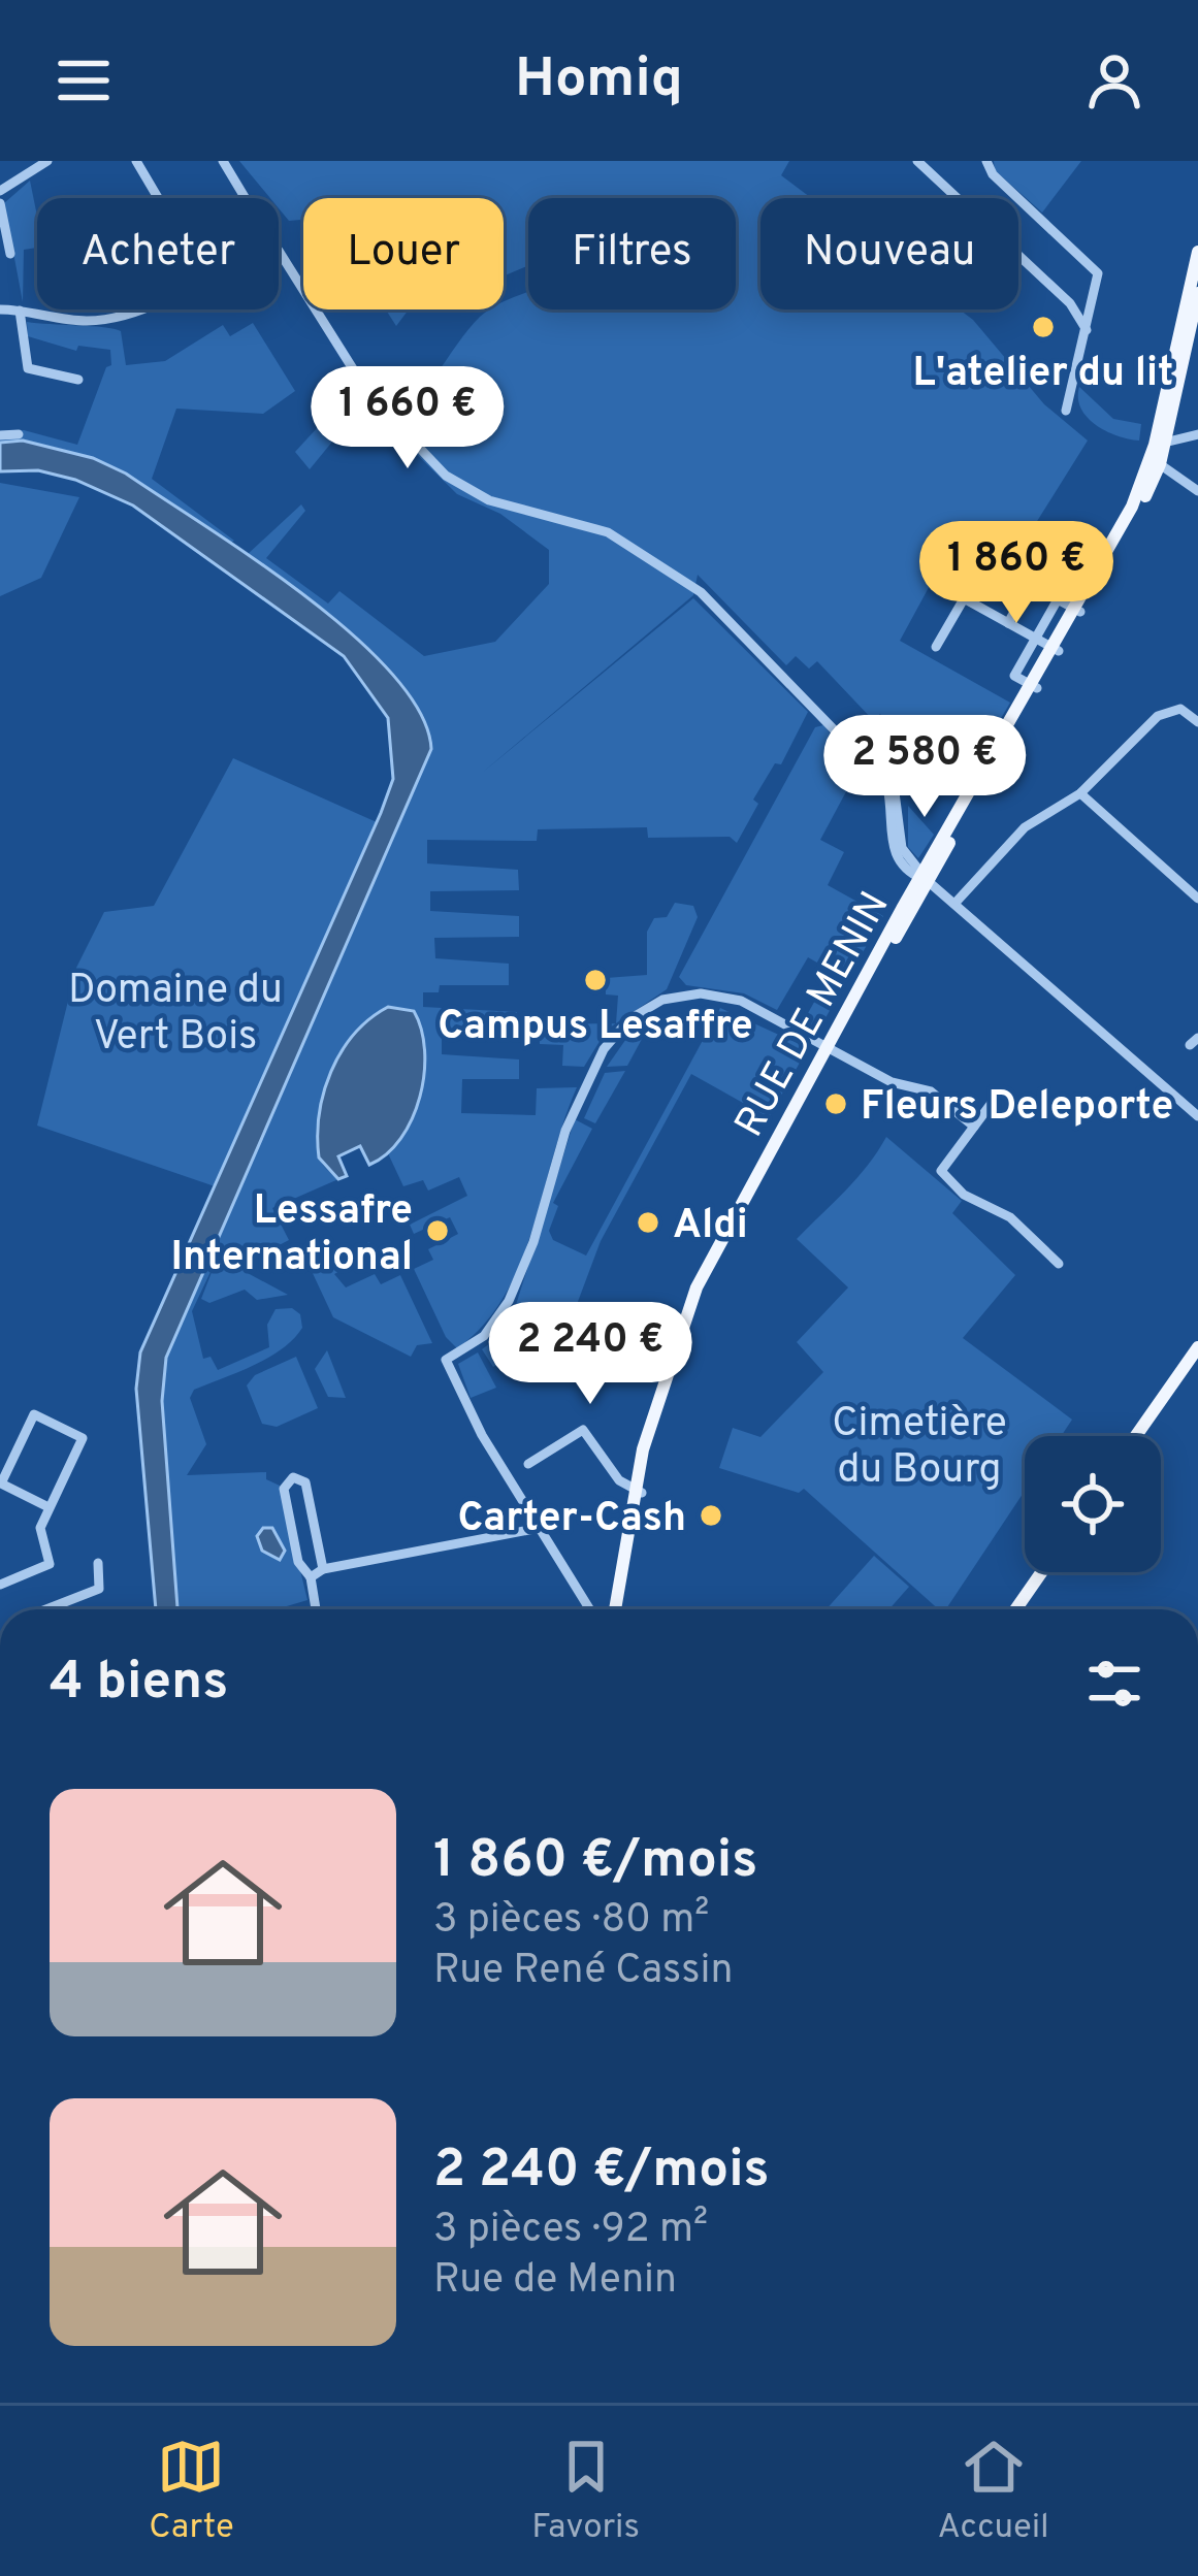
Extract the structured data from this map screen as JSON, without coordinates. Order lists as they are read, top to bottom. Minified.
{"streets":{"main road":["RUE DE MENIN"]},"parks":["Domaine du Vert Bois","Cimetière du Bourg"],"places":["L'atelier du lit","Campus Lesaffre","Fleurs Deleporte","Aldi","Lessafre International","Carter-Cash"],"page":{"header":"Homiq","chip":["Acheter","Louer","Filtres","Nouveau"],"price":["1 660 €","1 860 €","2 580 €","2 240 €"],"heading":"4 biens","list":[{"name":"1 860 €/mois","note":"3 pièces · 80 m² · Rue René Cassin"},{"name":"2 240 €/mois","note":"3 pièces · 92 m² · Rue de Menin"}],"tabs":["Carte","Favoris","Accueil"]}}
